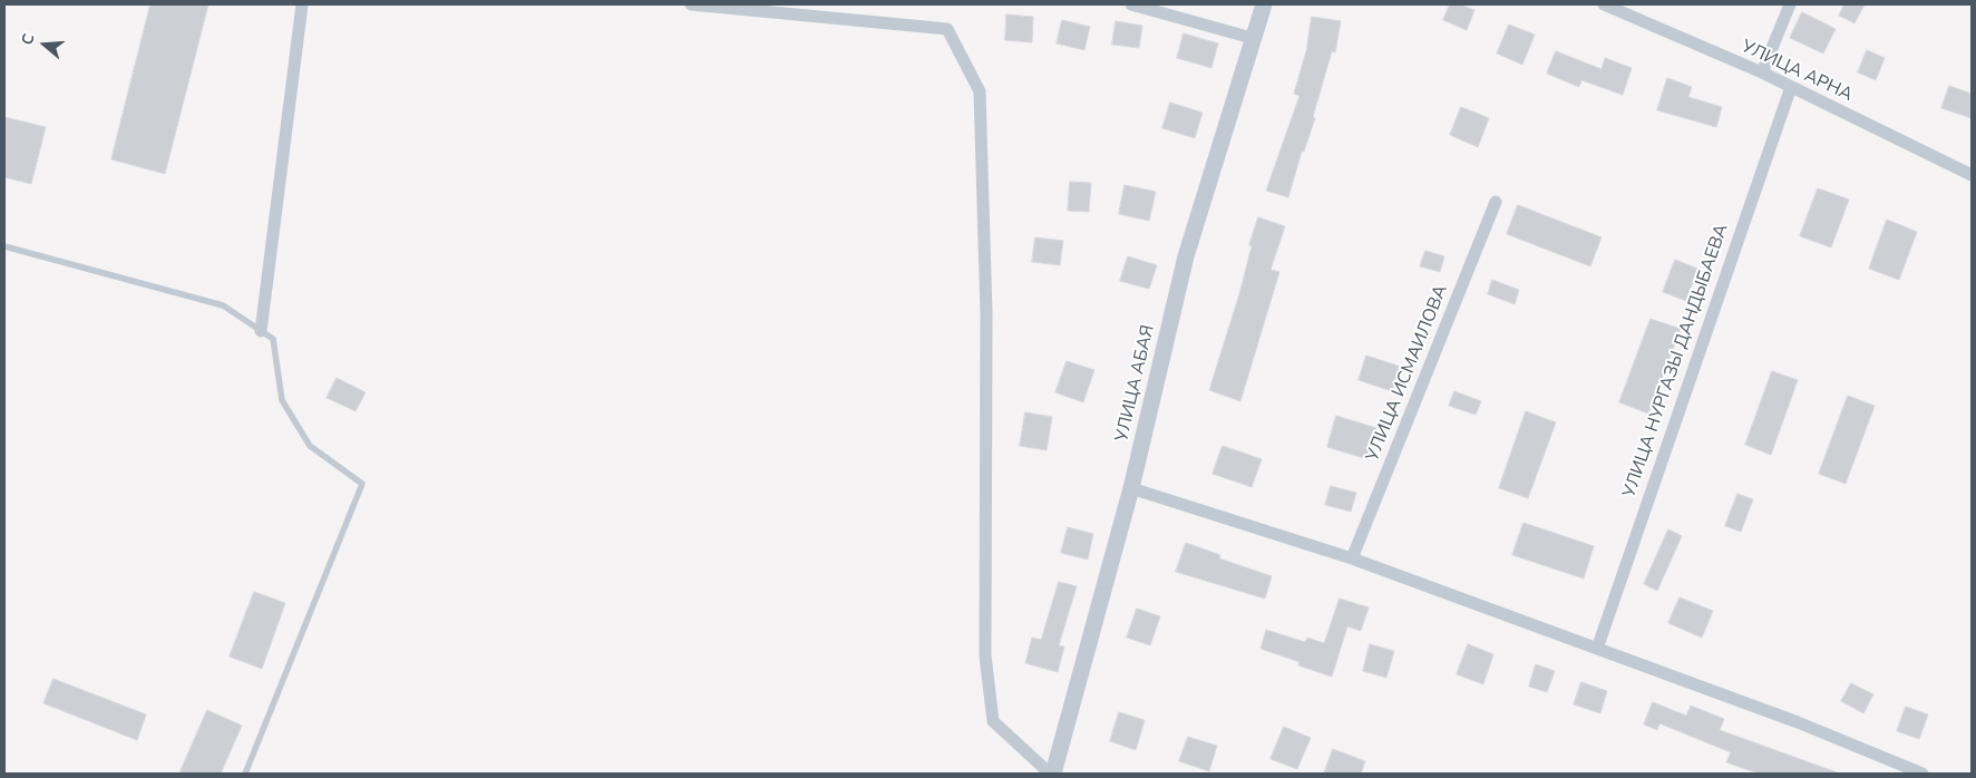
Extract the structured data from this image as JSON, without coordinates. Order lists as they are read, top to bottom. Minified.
{"streets":{"street":["УЛИЦА АРНА","УЛИЦА НУРГАЗЫ ДАНДЫБАЕВА","УЛИЦА ИСМАИЛОВА","УЛИЦА АБАЯ"]},"crossings":[["УЛИЦА АРНА","УЛИЦА НУРГАЗЫ ДАНДЫБАЕВА"]],"north":"left"}
